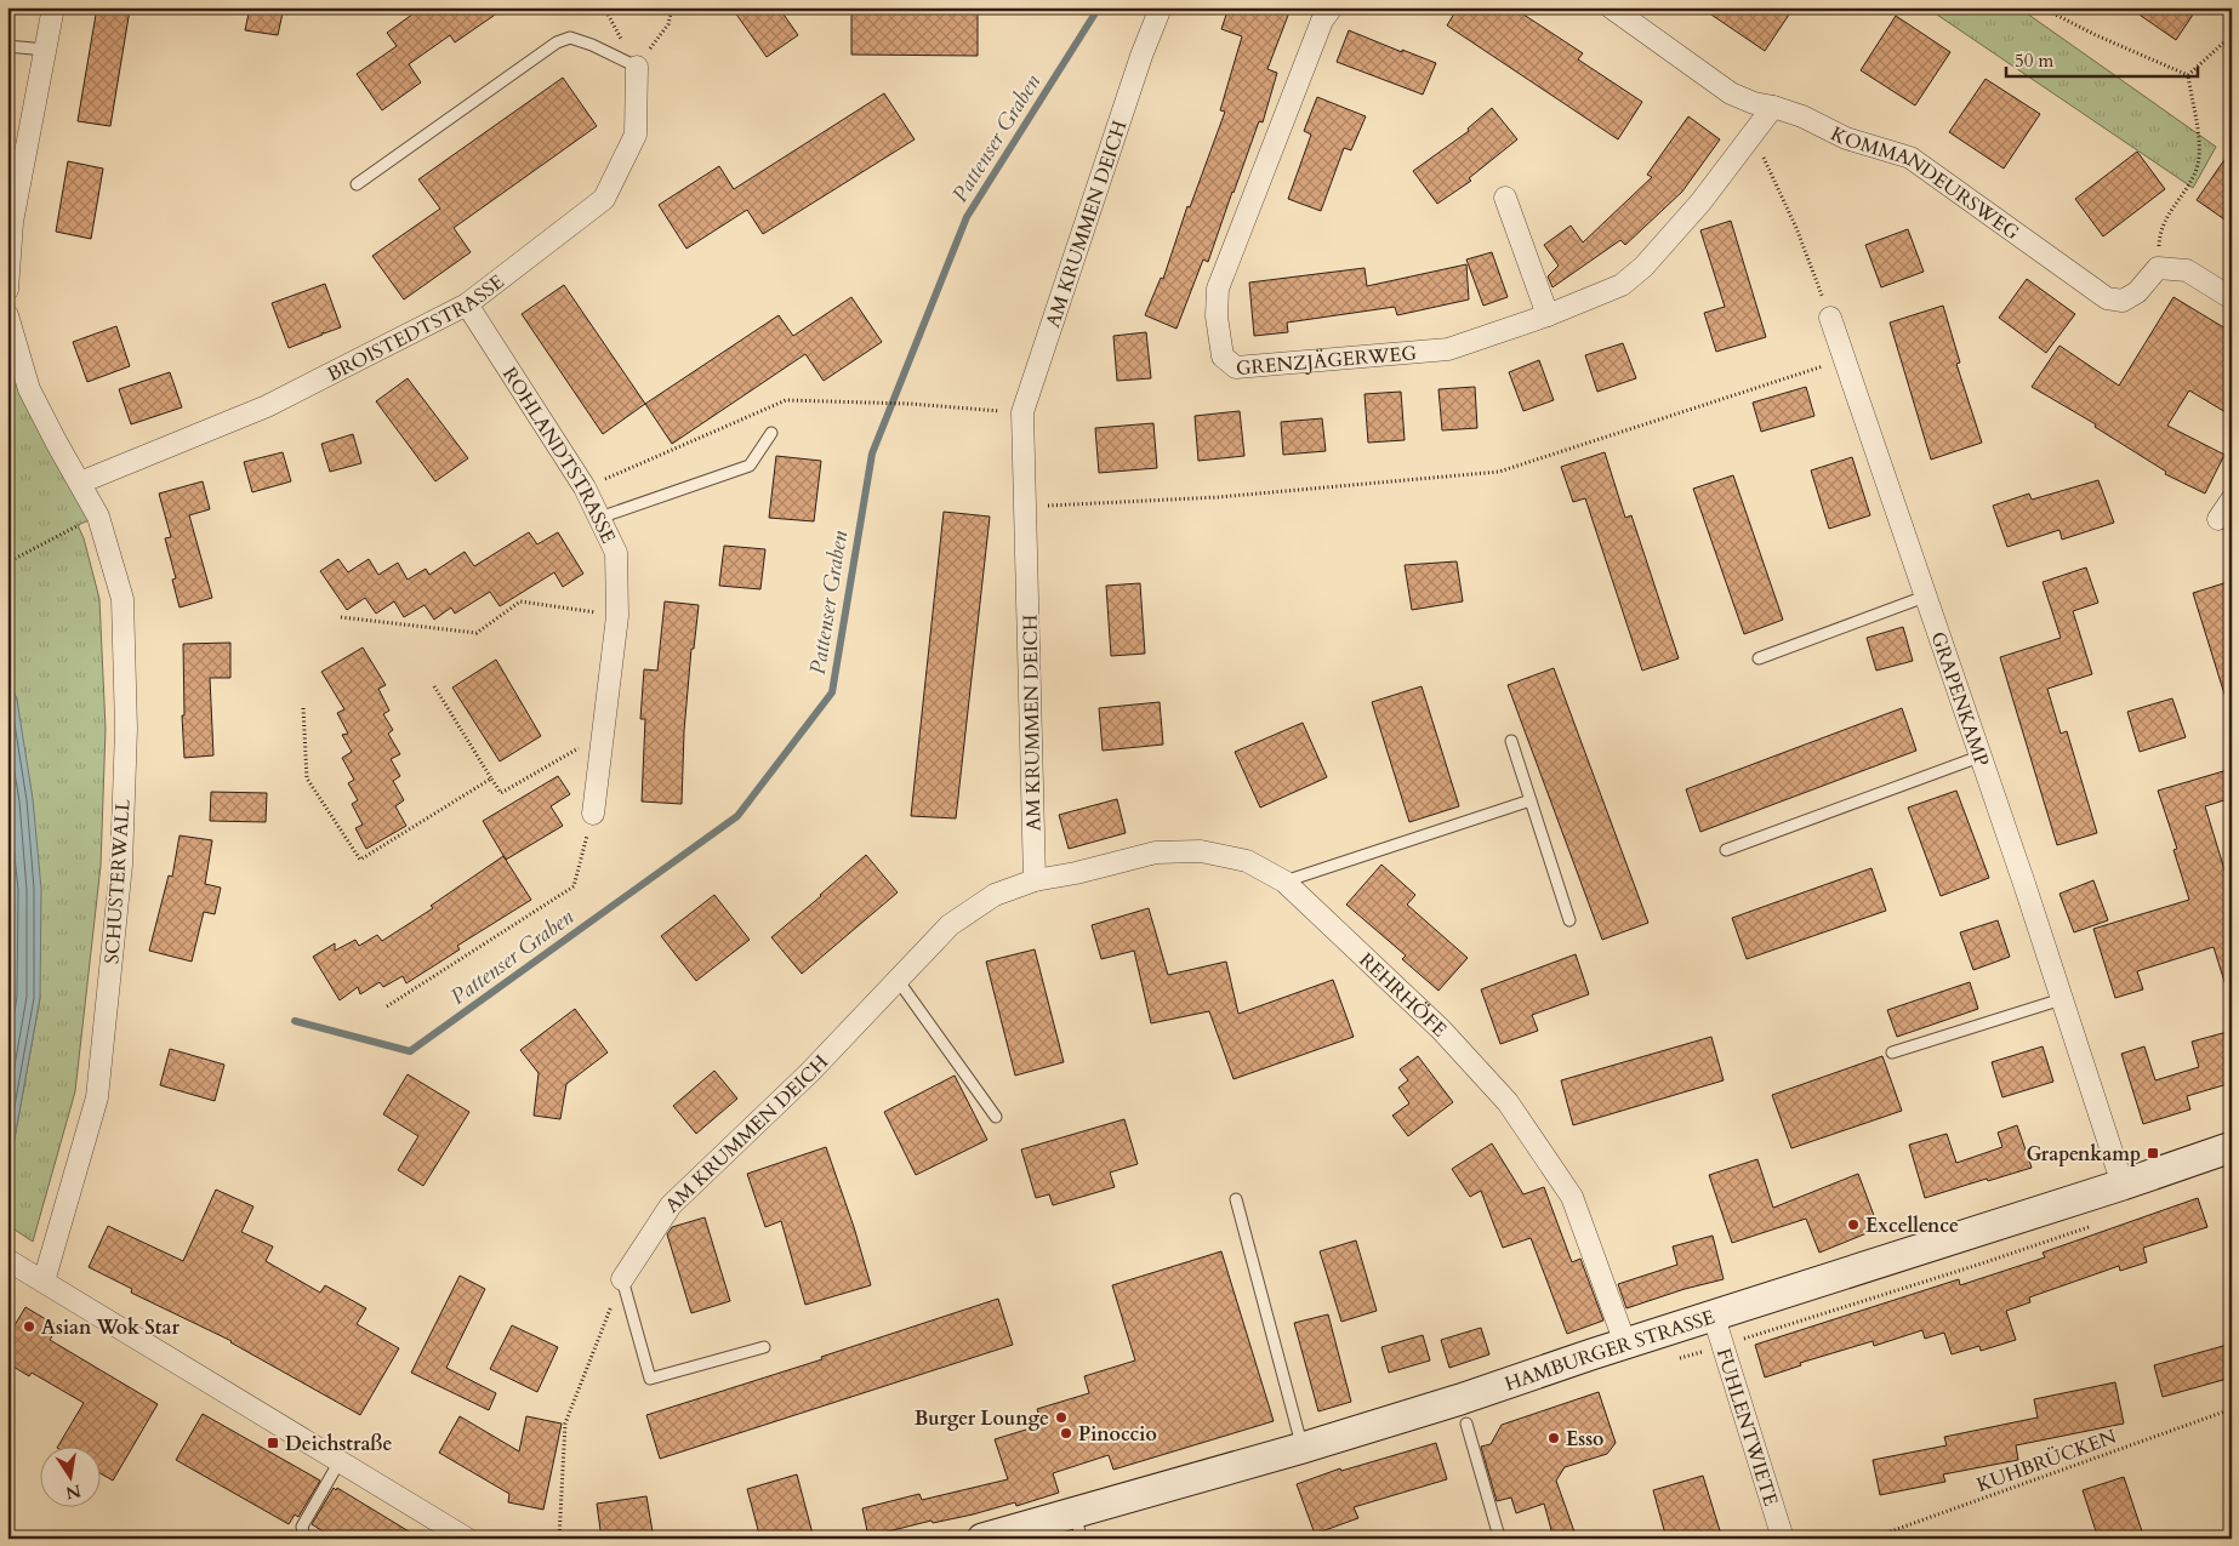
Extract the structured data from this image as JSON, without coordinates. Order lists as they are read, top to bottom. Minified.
{"streets":{"main road":["HAMBURGER STRASSE"],"street":["KOMMANDEURSWEG","AM KRUMMEN DEICH","BROISTEDTSTRASSE","GRENZJÄGERWEG","ROHLANDTSTRASSE","GRAPENKAMP","SCHUSTERWALL","REHRHÖFE","FUHLENTWIETE"],"path":["KUHBRÜCKEN"]},"crossings":[["KOMMANDEURSWEG","GRENZJÄGERWEG"],["AM KRUMMEN DEICH","REHRHÖFE"],["BROISTEDTSTRASSE","ROHLANDTSTRASSE"],["BROISTEDTSTRASSE","SCHUSTERWALL"],["GRAPENKAMP","HAMBURGER STRASSE"],["REHRHÖFE","HAMBURGER STRASSE"],["HAMBURGER STRASSE","FUHLENTWIETE"]],"water":["Pattenser Graben"],"places":{"transit":["Grapenkamp","Deichstraße"],"other":["Excellence","Asian Wok Star","Burger Lounge","Pinoccio","Esso"]},"scale_bar":"50 m","north":"bottom"}
